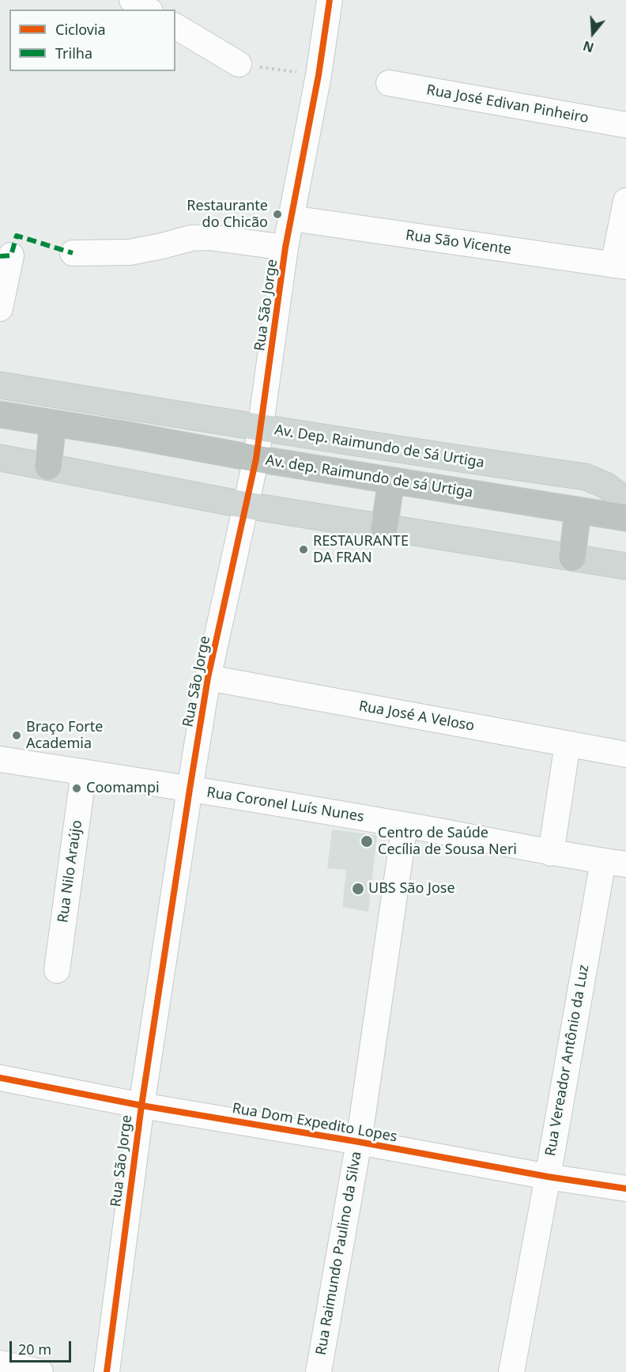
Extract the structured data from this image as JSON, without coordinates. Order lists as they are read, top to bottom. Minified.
{"streets":{"highway":["Av. dep. Raimundo de sá Urtiga"],"main road":["Av. Dep. Raimundo de Sá Urtiga"],"street":["Rua José Edivan Pinheiro","Rua São Vicente","Rua São Jorge","Rua José A Veloso","Rua Coronel Luís Nunes","Rua Nilo Araújo","Rua Vereador Antônio da Luz","Rua Dom Expedito Lopes","Rua Raimundo Paulino da Silva"]},"crossings":[["Rua São Vicente","Rua São Jorge"],["Rua São Jorge","Av. Dep. Raimundo de Sá Urtiga"],["Rua São Jorge","Av. dep. Raimundo de sá Urtiga"],["Rua São Jorge","Rua José A Veloso"],["Rua São Jorge","Rua Coronel Luís Nunes"],["Rua São Jorge","Rua Dom Expedito Lopes"],["Av. Dep. Raimundo de Sá Urtiga","Av. dep. Raimundo de sá Urtiga"],["Rua Coronel Luís Nunes","Rua Nilo Araújo"],["Rua Coronel Luís Nunes","Rua Vereador Antônio da Luz"],["Rua Coronel Luís Nunes","Rua Raimundo Paulino da Silva"],["Rua Vereador Antônio da Luz","Rua Dom Expedito Lopes"],["Rua Dom Expedito Lopes","Rua Raimundo Paulino da Silva"]],"places":["Restaurante do Chicão","RESTAURANTE DA FRAN","Braço Forte Academia","Coomampi","Centro de Saúde Cecília de Sousa Neri","UBS São Jose"],"legend":["Ciclovia","Trilha"],"scale_bar":"20 m","north":"bottom"}
